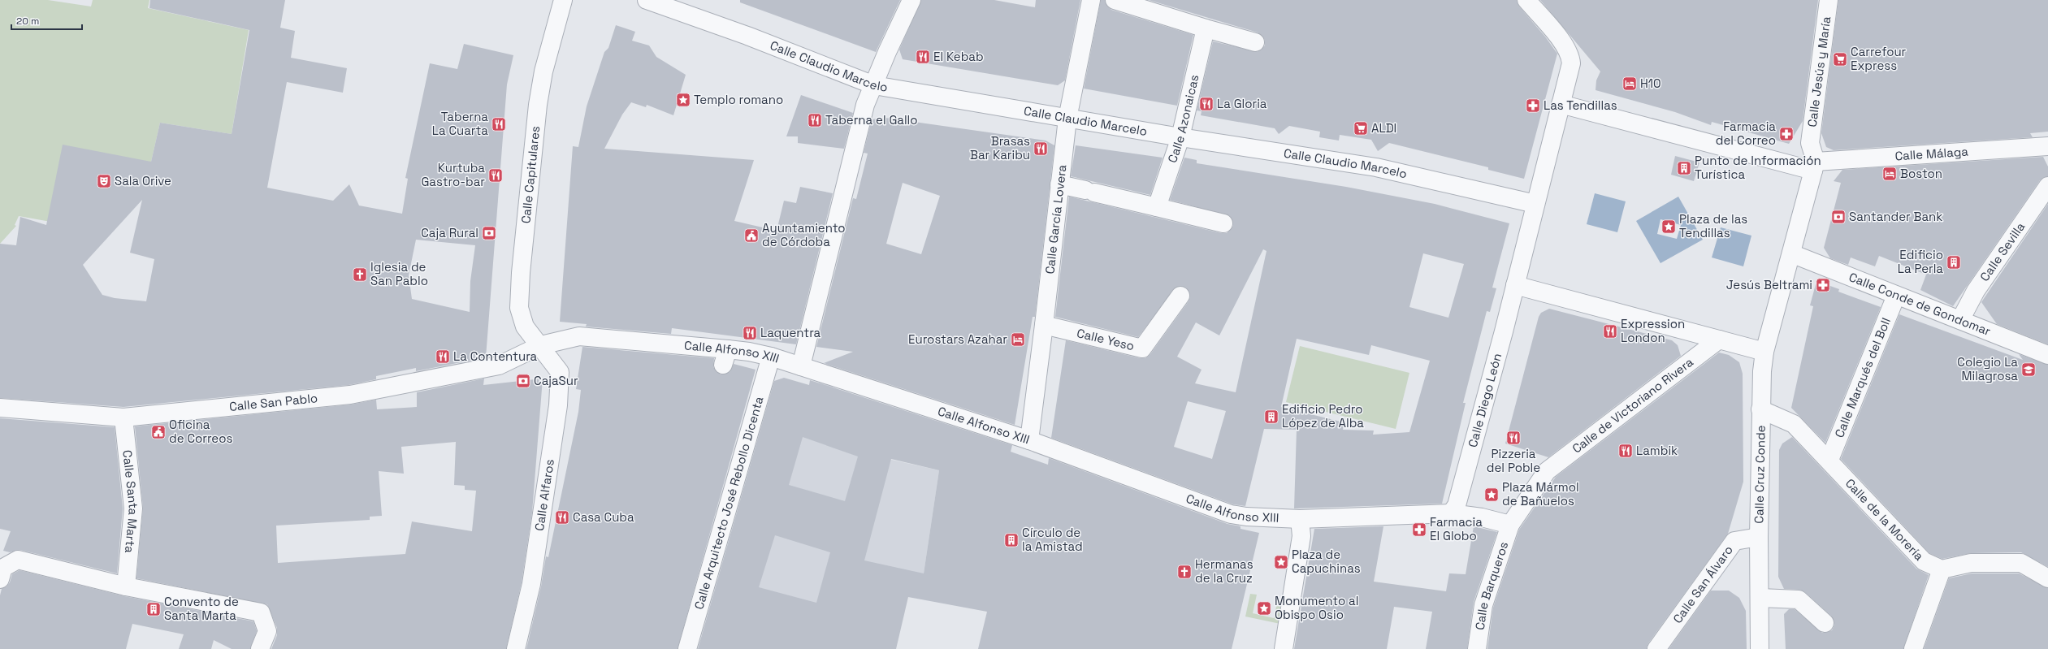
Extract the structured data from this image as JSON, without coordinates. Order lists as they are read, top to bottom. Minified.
{"streets":{"street":["Calle Claudio Marcelo","Calle Jesús y María","Calle Azonaicas","Calle Málaga","Calle Capitulares","Calle García Lovera","Calle Sevilla","Calle Conde de Gondomar","Calle Yeso","Calle Alfonso XIII","Calle Marqués del Boll","Calle Diego León","Calle San Pablo","Calle de Victoriano Rivera","Calle Cruz Conde","Calle Alfaros","Calle Santa Marta","Calle Arquitecto José Rebollo Dicenta","Calle de la Morería","Calle San Álvaro","Calle Barqueros"]},"crossings":[["Calle Claudio Marcelo","Calle Azonaicas"],["Calle Claudio Marcelo","Calle García Lovera"],["Calle Jesús y María","Calle Málaga"],["Calle Capitulares","Calle Alfonso XIII"],["Calle Capitulares","Calle San Pablo"],["Calle Capitulares","Calle Alfaros"],["Calle García Lovera","Calle Yeso"],["Calle García Lovera","Calle Alfonso XIII"],["Calle Sevilla","Calle Conde de Gondomar"],["Calle Conde de Gondomar","Calle Marqués del Boll"],["Calle Alfonso XIII","Calle Diego León"],["Calle Alfonso XIII","Calle San Pablo"],["Calle Alfonso XIII","Calle Alfaros"],["Calle Alfonso XIII","Calle Arquitecto José Rebollo Dicenta"],["Calle Marqués del Boll","Calle de la Morería"],["Calle San Pablo","Calle Alfaros"],["Calle San Pablo","Calle Santa Marta"],["Calle de Victoriano Rivera","Calle Barqueros"],["Calle Cruz Conde","Calle de la Morería"],["Calle Cruz Conde","Calle San Álvaro"]],"places":{"restaurant":["El Kebab","La Gloria","Taberna el Gallo","Taberna La Cuarta","Brasas Bar Karibu","Kurtuba Gastro-bar","Expression London","Laquentra","La Contentura","Pizzeria del Poble","Lambik","Casa Cuba"],"supermarket":["Carrefour Express","ALDI"],"hotel":["H10","Boston","Eurostars Azahar"],"place":["Templo romano","Plaza de las Tendillas","Plaza Mármol de Bañuelos","Plaza de Capuchinas","Monumento al Obispo Osio"],"pharmacy":["Las Tendillas","Farmacia del Correo","Jesús Beltrami","Farmacia El Globo"],"building":["Punto de Información Turística","Edificio La Perla","Edificio Pedro López de Alba","Círculo de la Amistad","Convento de Santa Marta"],"theatre":["Sala Orive"],"bank":["Santander Bank","Caja Rural","CajaSur"],"public building":["Ayuntamiento de Córdoba","Oficina de Correos"],"church":["Iglesia de San Pablo","Hermanas de la Cruz"],"school or university":["Colegio La Milagrosa"]},"scale_bar":"20 m"}
